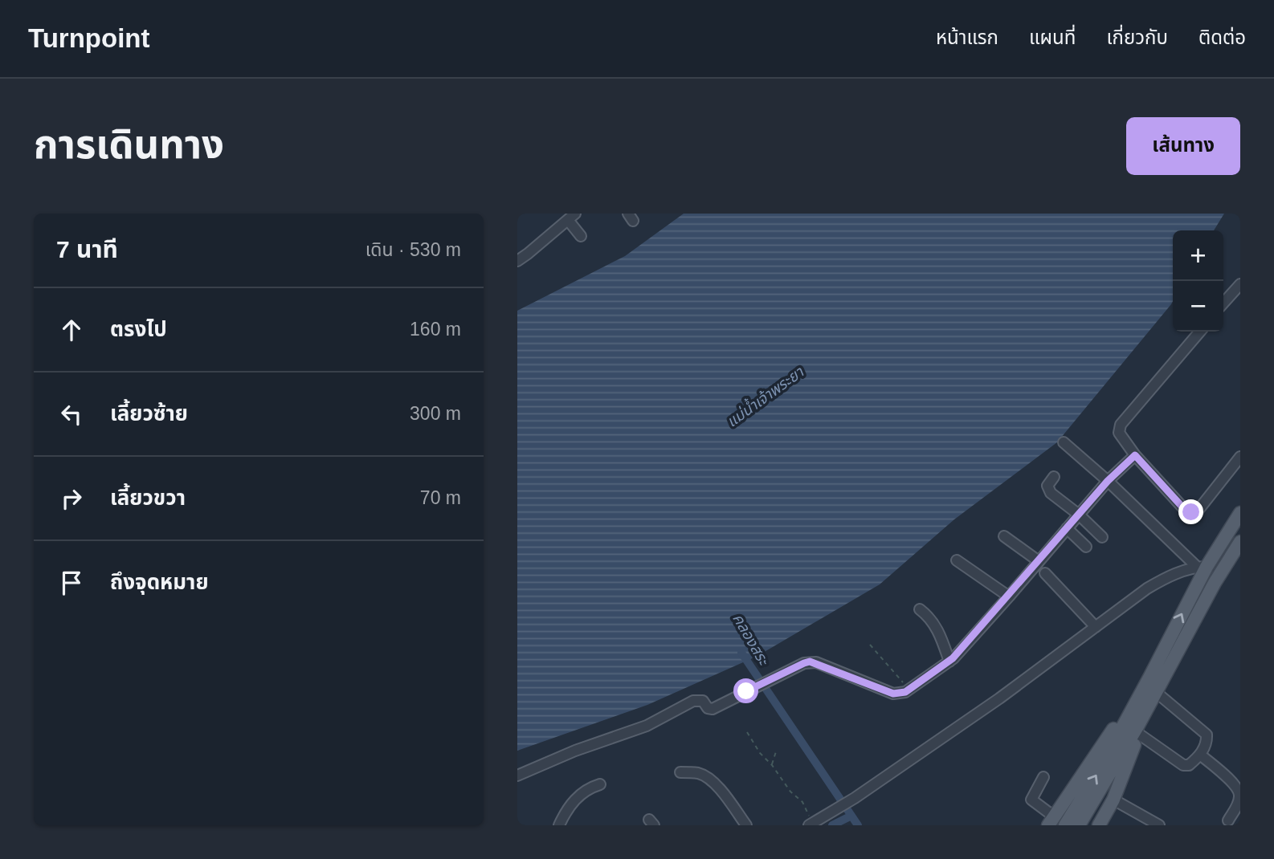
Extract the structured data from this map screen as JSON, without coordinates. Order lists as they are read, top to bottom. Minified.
{"water":["แม่น้ำเจ้าพระยา","คลองสระ"],"page":{"header":"Turnpoint","nav":["หน้าแรก","แผนที่","เกี่ยวกับ","ติดต่อ"],"title":"การเดินทาง","buttons":"เส้นทาง","heading":["7 นาที","เดิน · 530 m"],"map_buttons":["+","−"],"list":[["ตรงไป","160 m"],["เลี้ยวซ้าย","300 m"],["เลี้ยวขวา","70 m"],"ถึงจุดหมาย"]}}
